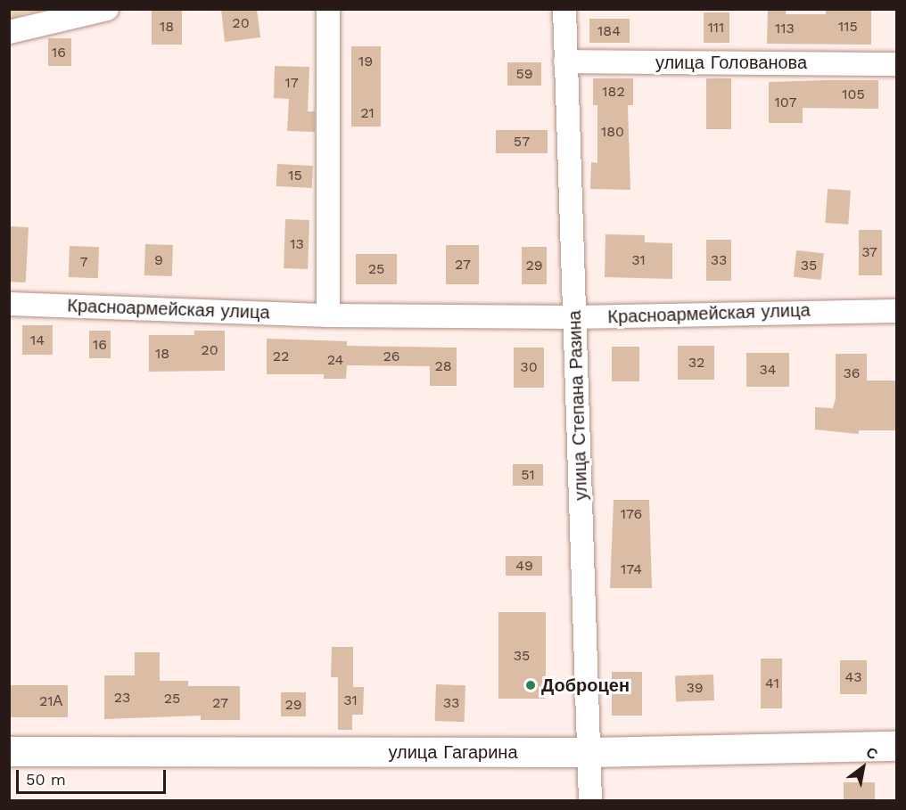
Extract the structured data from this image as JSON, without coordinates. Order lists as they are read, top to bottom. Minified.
{"streets":{"main road":["улица Гагарина"],"street":["улица Голованова","Красноармейская улица","улица Степана Разина"]},"crossings":[["улица Голованова","улица Степана Разина"],["Красноармейская улица","улица Степана Разина"],["улица Степана Разина","улица Гагарина"]],"places":["Доброцен"],"house_numbers":["20","18","115","111","113","184","16","19","59","17","182","105","107","21","180","57","15","13","37","9","31","33","7","27","29","35","25","14","16","20","18","22","26","24","32","28","30","34","36","51","176","49","174","35","43","41","39","23","25","31","21А","27","33","29"],"scale_bar":"50 m","north":"top right"}
